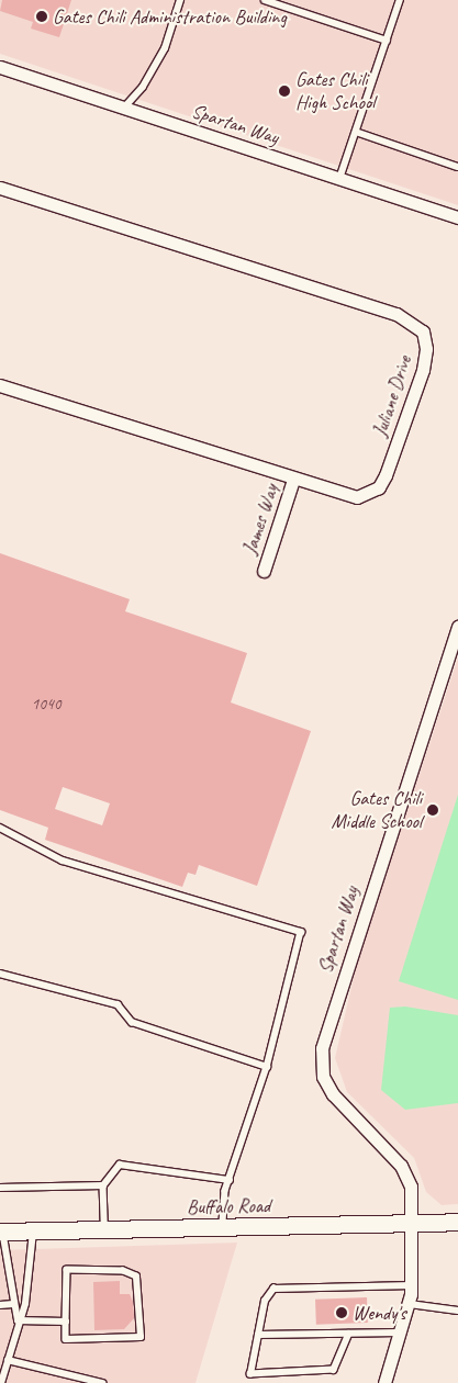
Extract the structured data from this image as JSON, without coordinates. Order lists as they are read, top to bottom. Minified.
{"streets":{"main road":["Buffalo Road"],"street":["Spartan Way","Juliane Drive","James Way"]},"crossings":[["Spartan Way","Buffalo Road"],["Juliane Drive","James Way"]],"places":["Gates Chili Administration Building","Gates Chili High School","Gates Chili Middle School","Wendy's"],"house_numbers":["1040"]}
